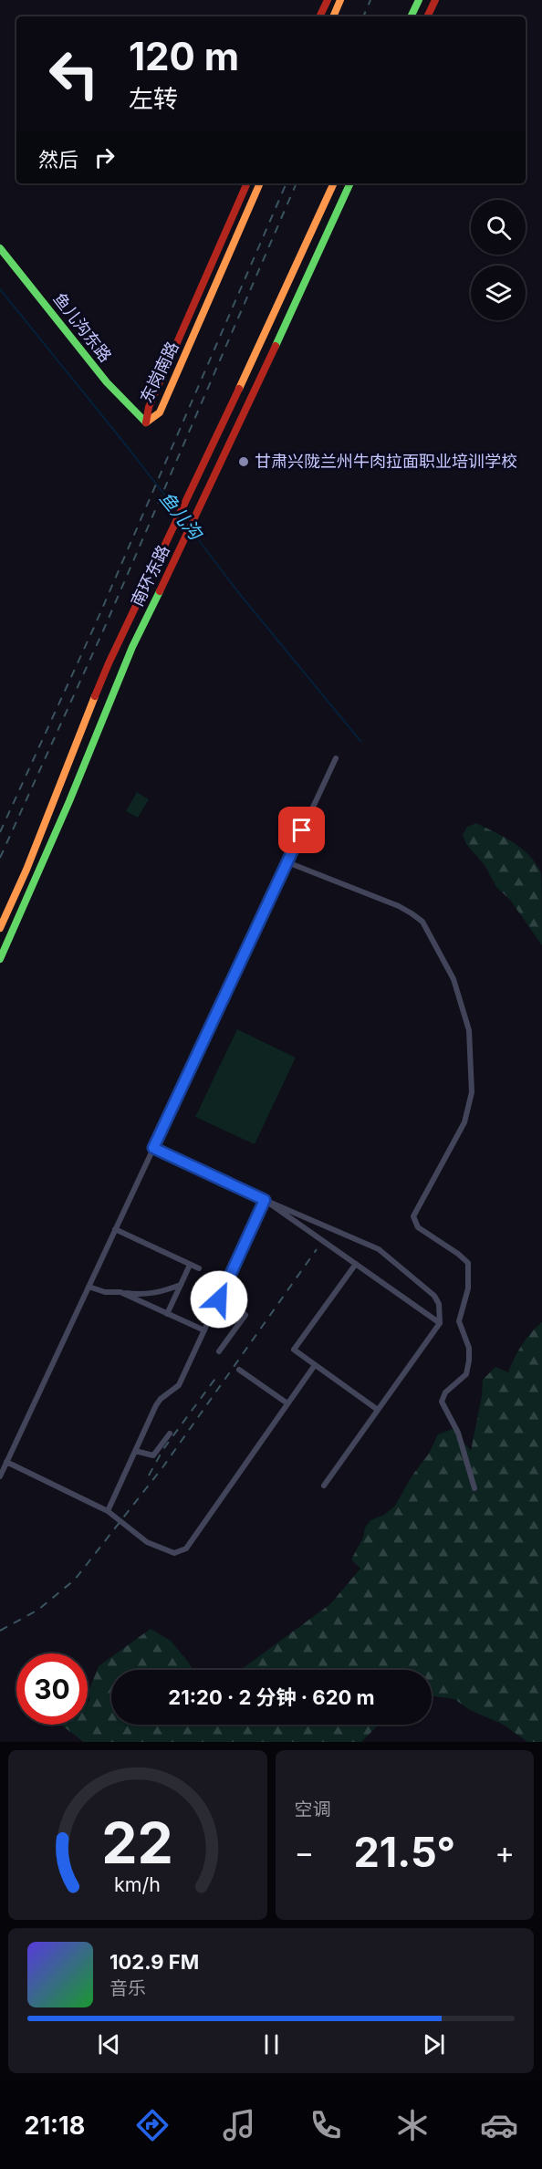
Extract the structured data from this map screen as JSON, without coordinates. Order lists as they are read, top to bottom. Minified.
{"streets":{"main road":["鱼儿沟东路","东岗南路","南环东路"]},"crossings":[["鱼儿沟东路","东岗南路"]],"water":["鱼儿沟"],"places":["甘肃兴陇兰州牛肉拉面职业培训学校"],"page":{"turn":["120 m","左转"],"then":"然后","limit":"30","trip":"21:20 · 2 分钟 · 620 m","tile":"空调","heat":["−","21.5°","+"],"song":["102.9 FM","音乐"],"tabs":"21:18","gauge":["22","km/h"]}}
